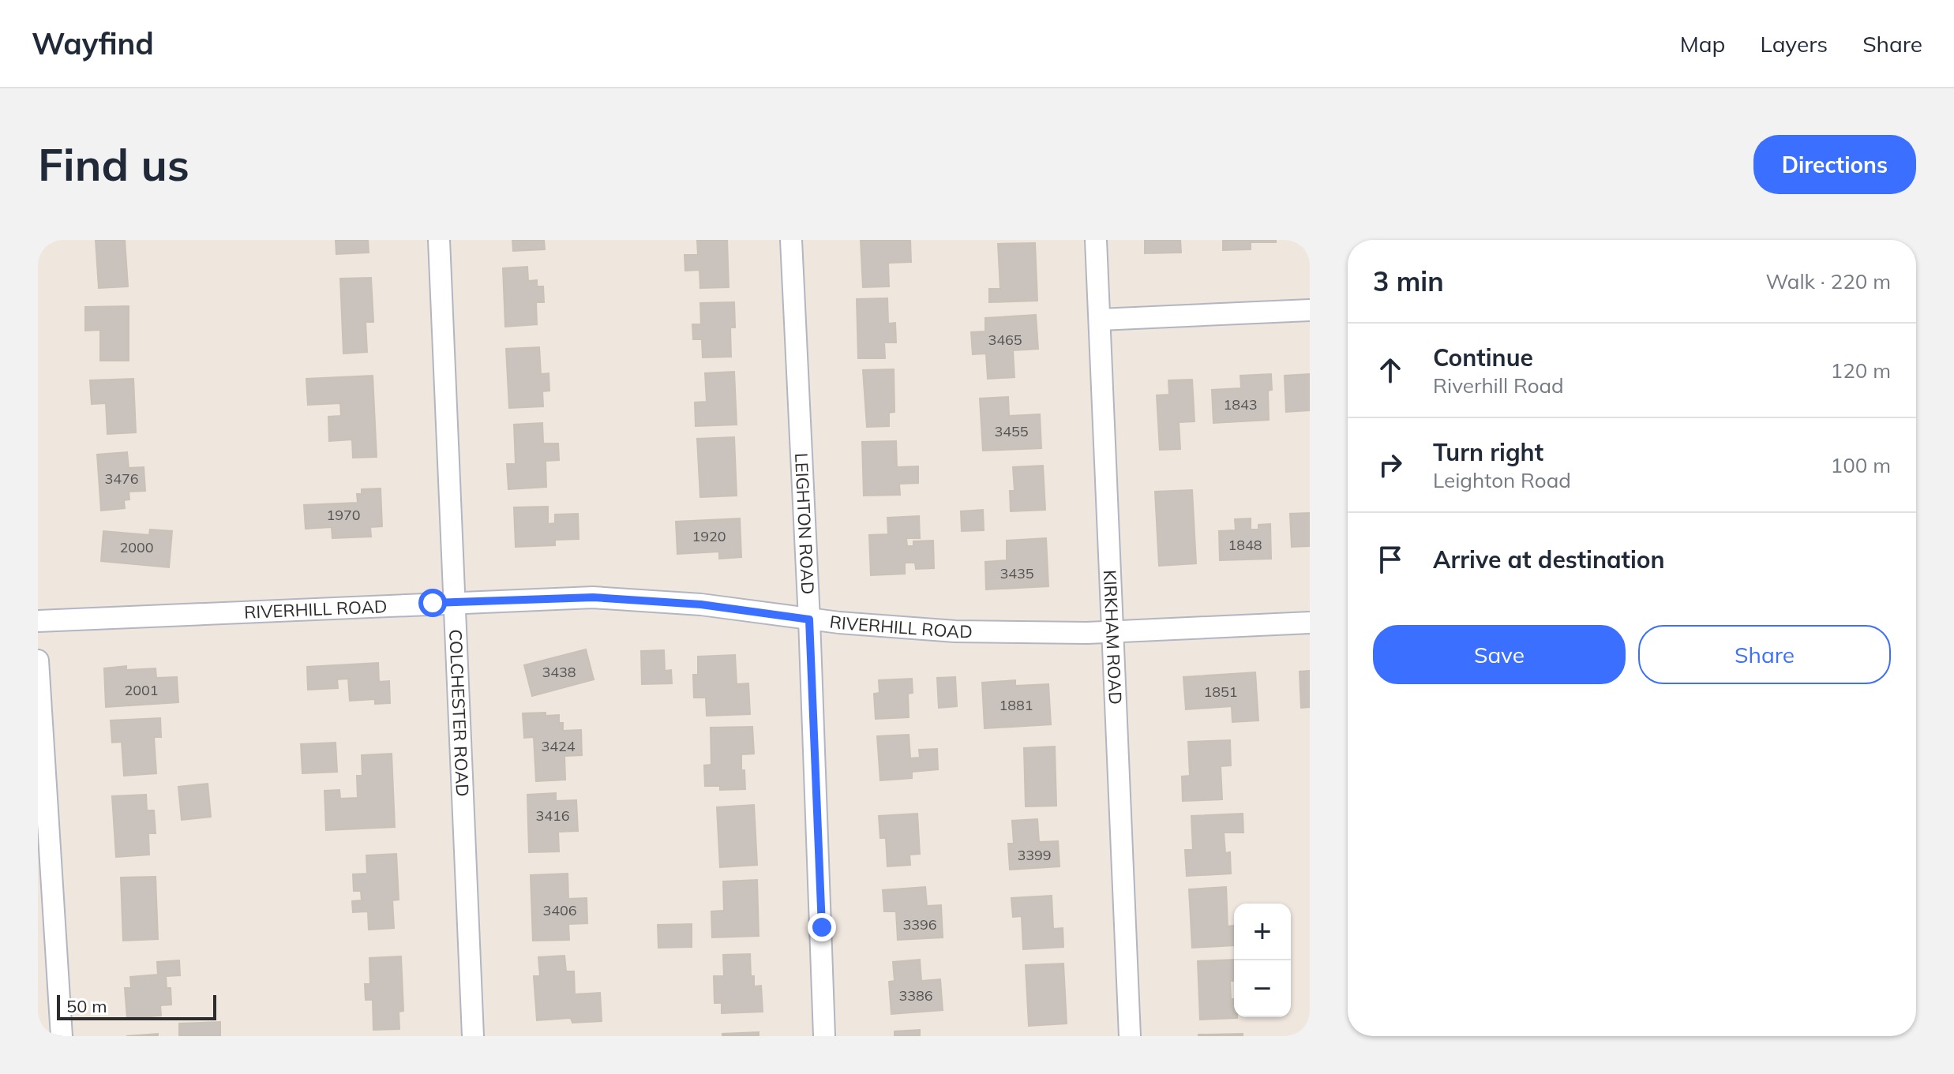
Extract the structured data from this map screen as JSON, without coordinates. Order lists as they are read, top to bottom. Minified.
{"streets":{"street":["LEIGHTON ROAD","RIVERHILL ROAD","KIRKHAM ROAD","COLCHESTER ROAD"]},"crossings":[["LEIGHTON ROAD","RIVERHILL ROAD"],["RIVERHILL ROAD","KIRKHAM ROAD"],["RIVERHILL ROAD","COLCHESTER ROAD"]],"house_numbers":["3465","1843","3455","3476","1970","1920","1848","2000","3435","3438","2001","1851","1881","3424","3416","3399","3406","3396","3386"],"scale_bar":"50 m","page":{"header":"Wayfind","nav":["Map","Layers","Share"],"buttons":["Directions",["Save","Share"]],"title":"Find us","heading":["3 min","Walk · 220 m"],"list":[["Continue","Riverhill Road","120 m"],["Turn right","Leighton Road","100 m"],"Arrive at destination"],"map_buttons":["+","−"],"scale":"50 m"}}
